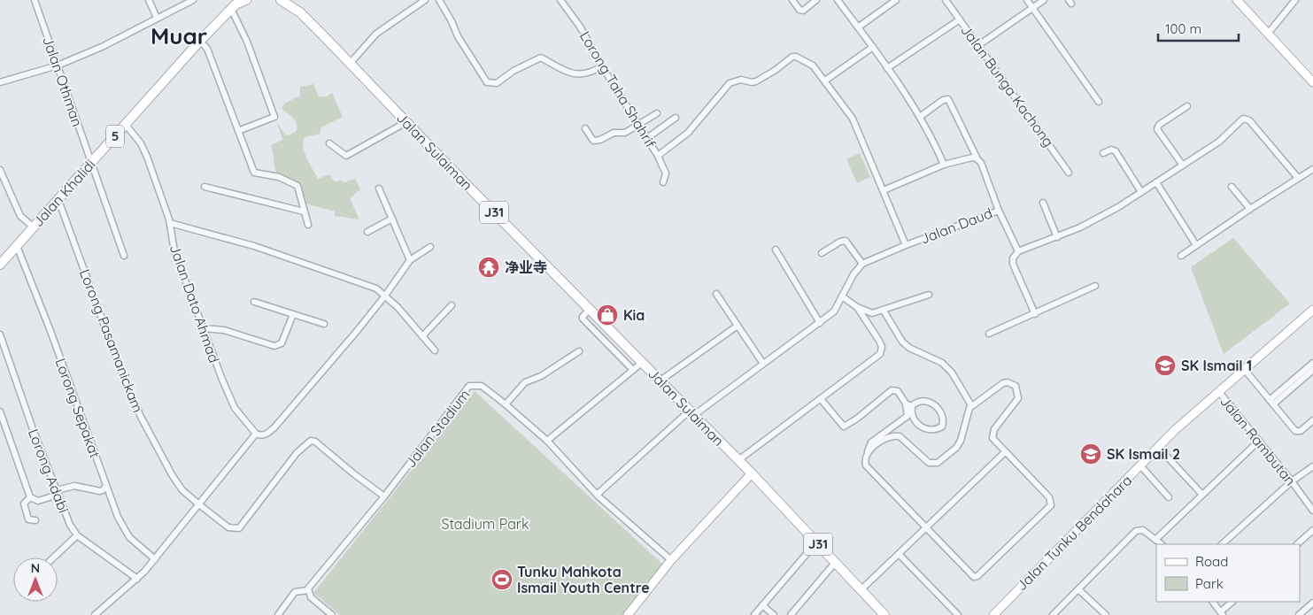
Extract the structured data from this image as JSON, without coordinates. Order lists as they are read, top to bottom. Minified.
{"streets":{"main road":["5","Jalan Sulaiman","Jalan Khalidi","J31"],"street":["Jalan Othman","Jalan Bunga Kachong","Lorong Taha Shahrif","Jalan Daud","Jalan Dato Ahmad","Lorong Pasamanickam","Lorong Sepakat","Jalan Stadium","Jalan Rambutan","Lorong Adabi","Jalan Tunku Bendahara"]},"crossings":[["Jalan Othman","Jalan Khalidi"],["5","Jalan Khalidi"],["Jalan Sulaiman","J31"],["Jalan Khalidi","Jalan Dato Ahmad"],["Jalan Khalidi","Lorong Pasamanickam"],["Jalan Khalidi","Lorong Sepakat"],["Lorong Pasamanickam","Jalan Stadium"],["Jalan Rambutan","Jalan Tunku Bendahara"]],"districts":["Muar"],"parks":["Stadium Park"],"places":{"temple":["净业寺"],"shop":["Kia"],"school or university":["SK Ismail 1","SK Ismail 2"],"sports":["Tunku Mahkota Ismail Youth Centre"]},"legend":["Road","Park"],"scale_bar":"100 m","north":"top"}
